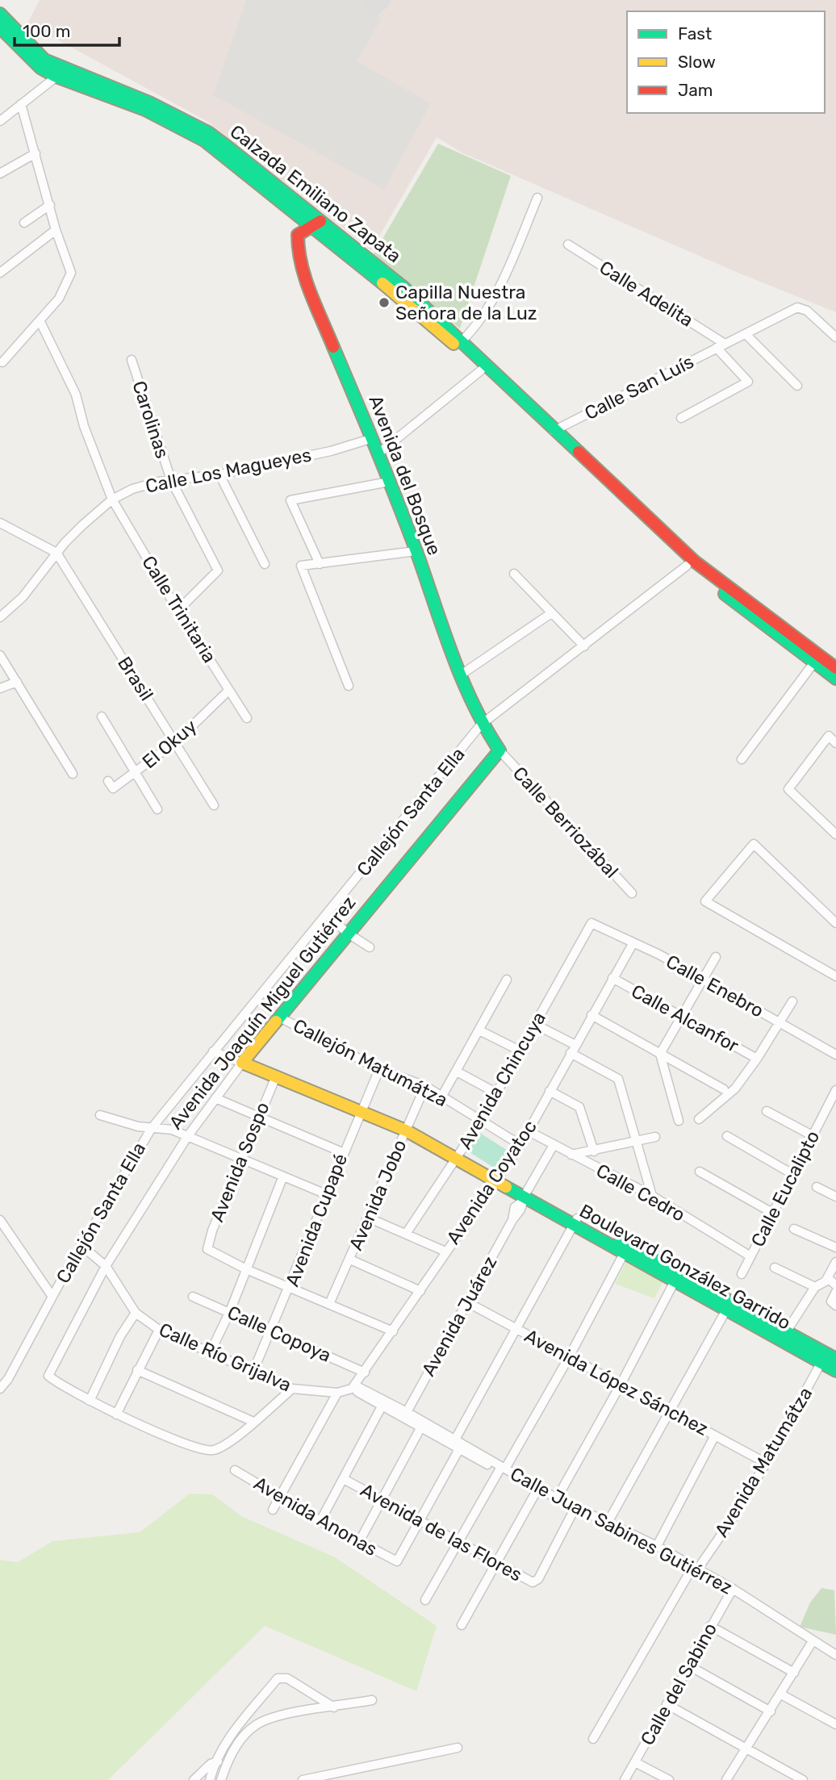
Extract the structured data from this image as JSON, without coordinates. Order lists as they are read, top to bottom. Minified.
{"streets":{"main road":["Calzada Emiliano Zapata","Avenida del Bosque","Avenida Joaquín Miguel Gutiérrez","Boulevard González Garrido"],"street":["Calle Adelita","Calle San Luís","Carolinas","Calle Los Magueyes","Calle Trinitaria","Brasil","El Okuy","Callejón Santa Ella","Calle Berriozábal","Calle Enebro","Calle Alcanfor","Callejón Matumátza","Avenida Chincuya","Avenida Sospo","Avenida Coyatoc","Calle Eucalipto","Calle Cedro","Avenida Jobo","Avenida Cupapé","Avenida Juárez","Calle Copoya","Calle Río Grijalva","Avenida López Sánchez","Avenida Matumátza","Avenida Anonas","Calle Juan Sabines Gutiérrez","Avenida de las Flores","Calle del Sabino"]},"crossings":[["Calzada Emiliano Zapata","Calle San Luís"],["Calzada Emiliano Zapata","Avenida del Bosque"],["Calzada Emiliano Zapata","Callejón Santa Ella"],["Calle Adelita","Calle San Luís"],["Carolinas","Calle Los Magueyes"],["Carolinas","Calle Trinitaria"],["Calle Los Magueyes","Avenida del Bosque"],["Calle Los Magueyes","Calle Trinitaria"],["Calle Los Magueyes","Brasil"],["Avenida del Bosque","Callejón Santa Ella"],["Avenida del Bosque","Calle Berriozábal"],["Avenida del Bosque","Avenida Joaquín Miguel Gutiérrez"],["Calle Trinitaria","El Okuy"],["Brasil","El Okuy"],["Callejón Santa Ella","Boulevard González Garrido"],["Callejón Santa Ella","Calle Río Grijalva"],["Calle Berriozábal","Avenida Joaquín Miguel Gutiérrez"],["Calle Enebro","Avenida Chincuya"],["Calle Enebro","Avenida Coyatoc"],["Avenida Joaquín Miguel Gutiérrez","Callejón Matumátza"],["Avenida Joaquín Miguel Gutiérrez","Boulevard González Garrido"],["Avenida Joaquín Miguel Gutiérrez","Calle Río Grijalva"],["Calle Alcanfor","Avenida Coyatoc"],["Callejón Matumátza","Avenida Chincuya"],["Callejón Matumátza","Avenida Coyatoc"],["Callejón Matumátza","Avenida Jobo"],["Callejón Matumátza","Avenida Cupapé"],["Avenida Chincuya","Boulevard González Garrido"],["Avenida Sospo","Boulevard González Garrido"],["Avenida Coyatoc","Calle Cedro"],["Avenida Coyatoc","Boulevard González Garrido"],["Avenida Coyatoc","Calle Copoya"],["Avenida Coyatoc","Calle Juan Sabines Gutiérrez"],["Calle Eucalipto","Calle Cedro"],["Calle Cedro","Avenida Juárez"],["Avenida Jobo","Boulevard González Garrido"],["Avenida Cupapé","Boulevard González Garrido"],["Avenida Cupapé","Calle Copoya"],["Avenida Cupapé","Calle Río Grijalva"],["Boulevard González Garrido","Avenida Juárez"],["Boulevard González Garrido","Avenida Matumátza"],["Avenida Juárez","Avenida López Sánchez"],["Avenida Juárez","Calle Juan Sabines Gutiérrez"],["Avenida López Sánchez","Avenida Matumátza"],["Avenida Matumátza","Calle Juan Sabines Gutiérrez"],["Avenida Anonas","Avenida de las Flores"],["Calle Juan Sabines Gutiérrez","Avenida de las Flores"],["Calle Juan Sabines Gutiérrez","Calle del Sabino"]],"places":["Capilla Nuestra Señora de la Luz"],"legend":["Fast","Slow","Jam"],"scale_bar":"100 m"}
